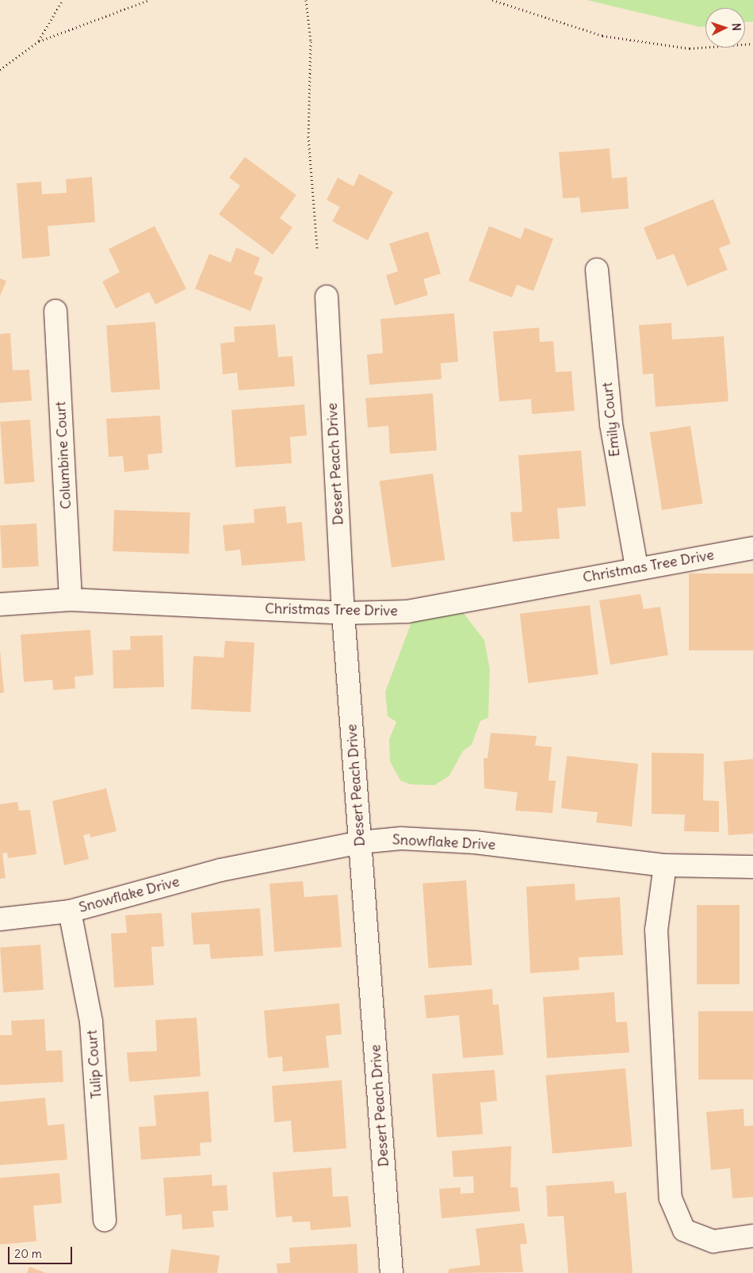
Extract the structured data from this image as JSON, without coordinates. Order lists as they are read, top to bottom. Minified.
{"streets":{"street":["Emily Court","Columbine Court","Desert Peach Drive","Christmas Tree Drive","Snowflake Drive","Tulip Court"]},"crossings":[["Emily Court","Christmas Tree Drive"],["Columbine Court","Christmas Tree Drive"],["Desert Peach Drive","Christmas Tree Drive"],["Desert Peach Drive","Snowflake Drive"],["Snowflake Drive","Tulip Court"]],"scale_bar":"20 m","north":"right"}
